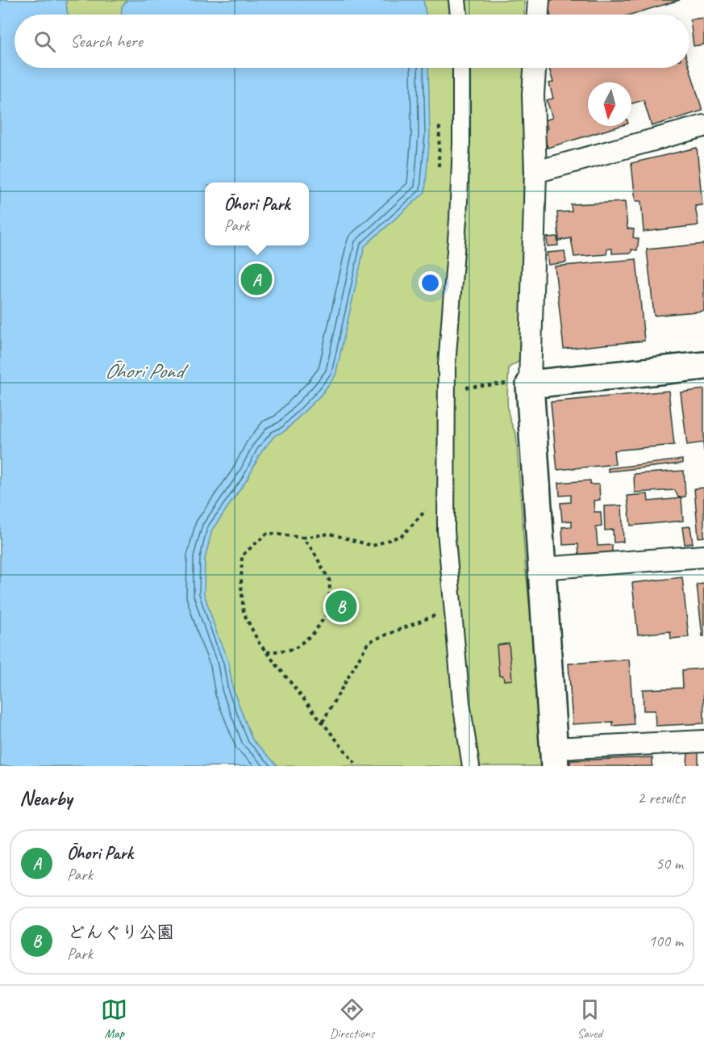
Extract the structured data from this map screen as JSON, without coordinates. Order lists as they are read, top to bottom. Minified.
{"water":["Ōhori Pond"],"north":"bottom","page":{"search":"Search here","popup":["Ōhori Park","Park"],"pins":["A","B"],"heading":["Nearby","2 results"],"list":[{"mark":"A","name":"Ōhori Park","note":"Park","value":"50 m"},{"mark":"B","name":"どんぐり公園","note":"Park","value":"100 m"}],"nav":["Map","Directions","Saved"]}}
